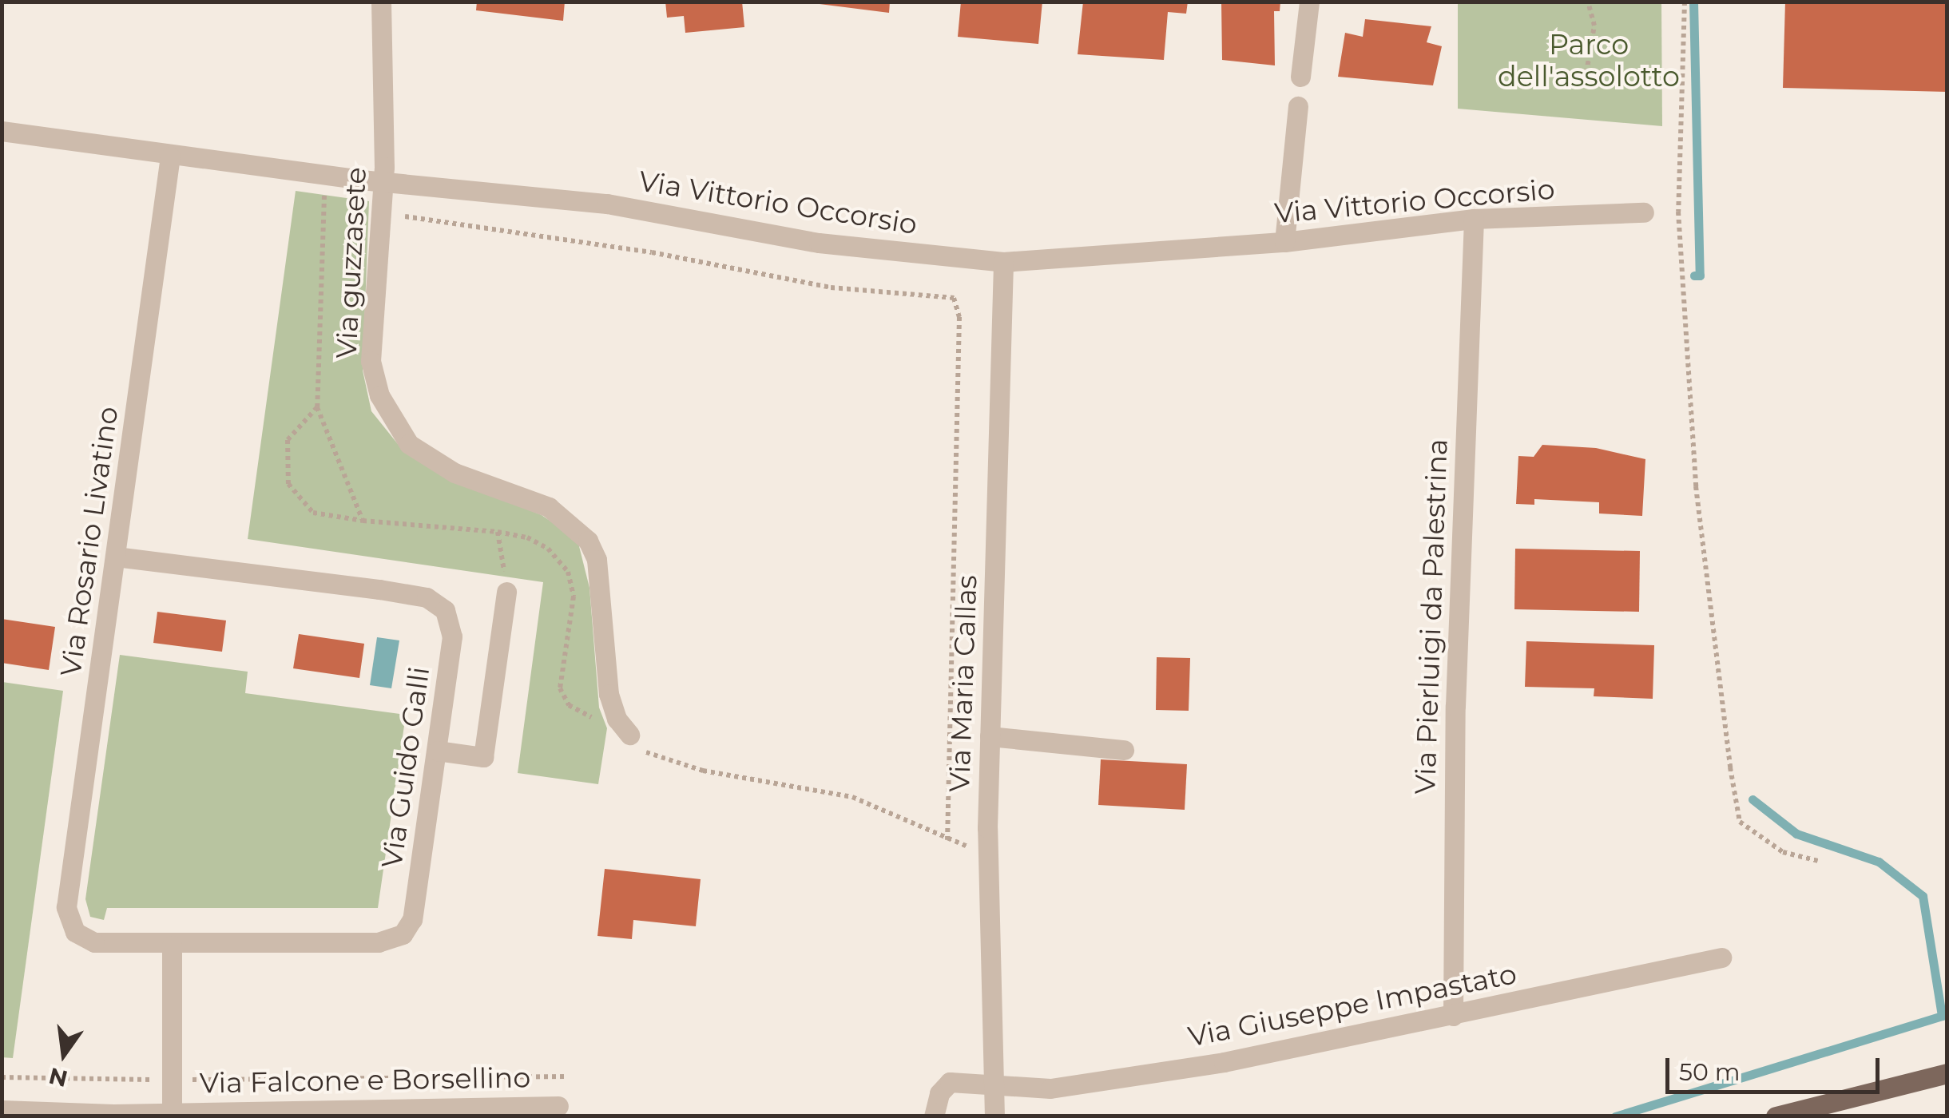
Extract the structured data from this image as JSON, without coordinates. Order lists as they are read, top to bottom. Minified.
{"streets":{"street":["Via Vittorio Occorsio","Via guzzasete","Via Rosario Livatino","Via Pierluigi da Palestrina","Via Maria Callas","Via Guido Galli","Via Giuseppe Impastato","Via Falcone e Borsellino"]},"crossings":[["Via Vittorio Occorsio","Via guzzasete"],["Via Vittorio Occorsio","Via Rosario Livatino"],["Via Vittorio Occorsio","Via Pierluigi da Palestrina"],["Via Vittorio Occorsio","Via Maria Callas"],["Via Rosario Livatino","Via Guido Galli"],["Via Pierluigi da Palestrina","Via Giuseppe Impastato"],["Via Maria Callas","Via Giuseppe Impastato"],["Via Guido Galli","Via Falcone e Borsellino"]],"parks":["Parco dell'assolotto"],"scale_bar":"50 m","north":"bottom"}
